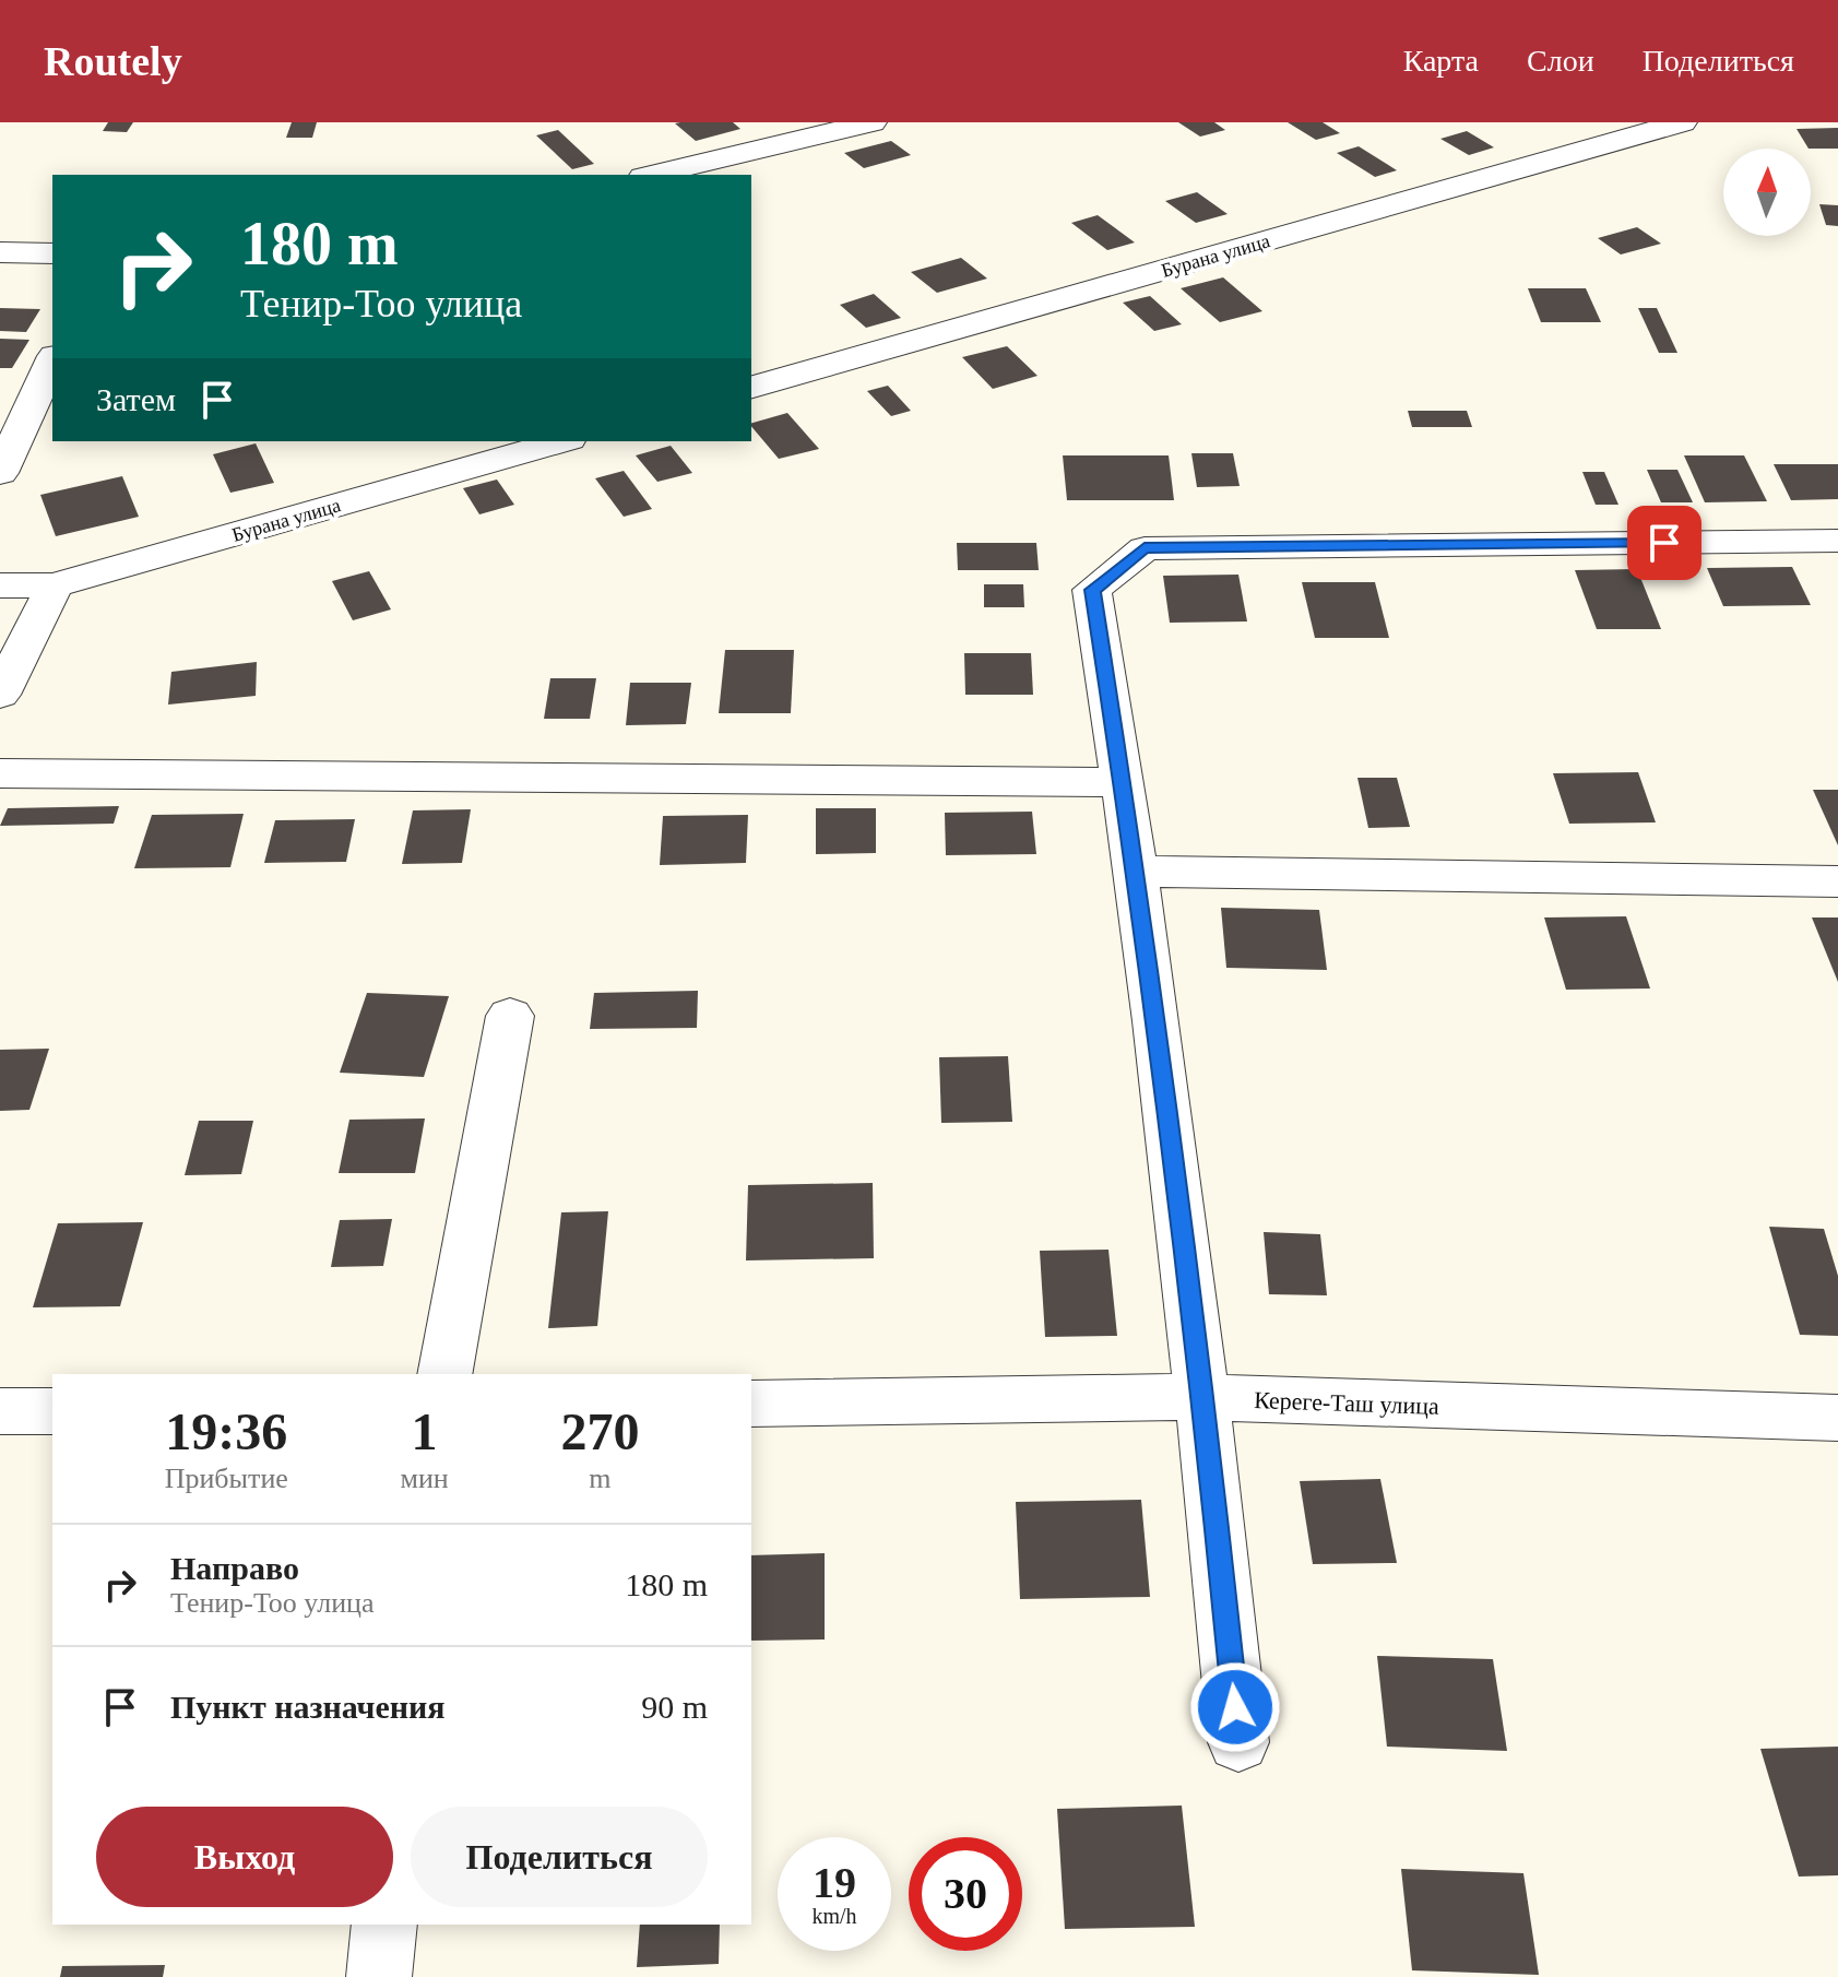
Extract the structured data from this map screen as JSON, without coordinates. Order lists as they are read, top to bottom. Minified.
{"streets":{"street":["Бурана улица","Кереге-Таш улица"]},"north":"top","page":{"header":"Routely","nav":["Карта","Слои","Поделиться"],"turn":["180 m","Тенир-Тоо улица"],"then":"Затем","eta":["19:36","Прибытие","1","мин","270","m"],"list":[{"name":"Направо","note":"Тенир-Тоо улица","value":"180 m"},{"name":"Пункт назначения","value":"90 m"}],"buttons":["Выход","Поделиться"],"speed":"19 km/h","limit":"30"}}
